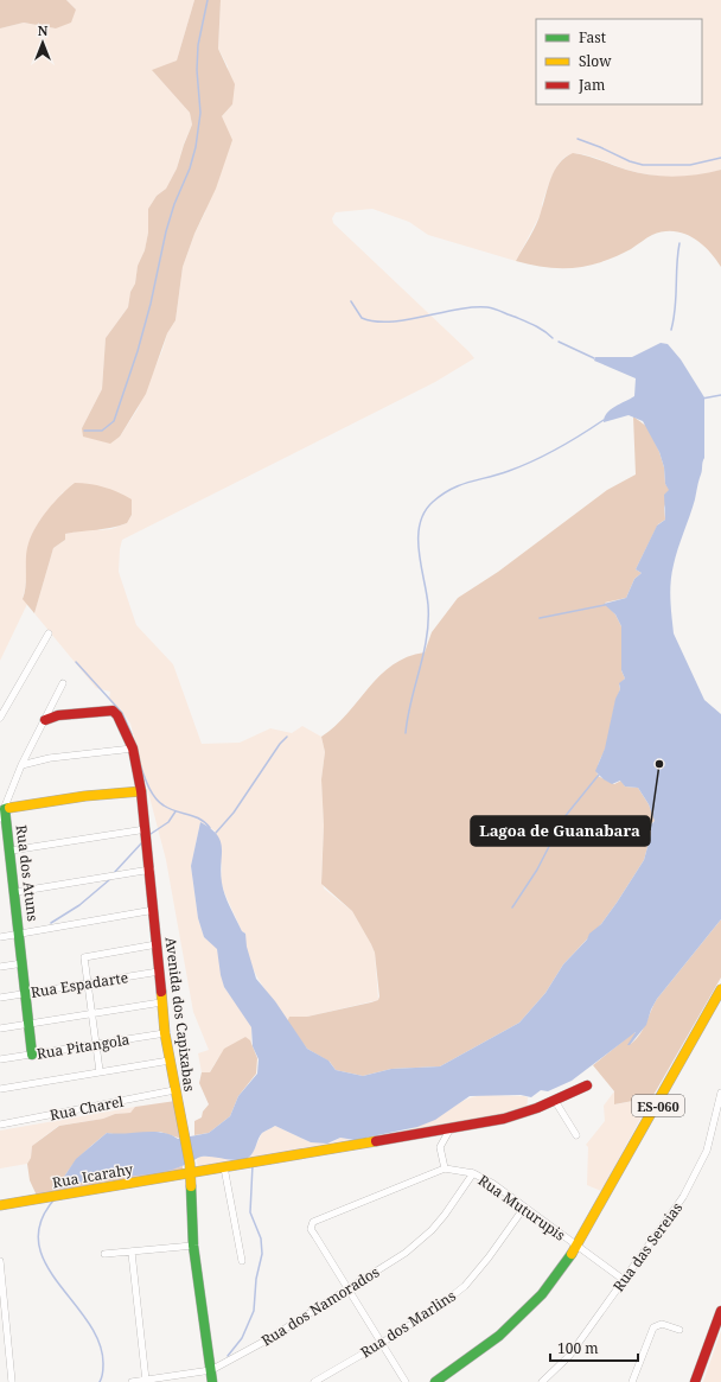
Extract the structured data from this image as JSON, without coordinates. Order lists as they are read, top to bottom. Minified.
{"streets":{"street":["Rua dos Atuns","Rua Espadarte","Avenida dos Capixabas","Rua Pitangola","ES-060","Rua Charel","Rua Icarahy","Rua Muturupis","Rua das Sereias","Rua dos Namorados","Rua dos Marlins"]},"crossings":[["Rua dos Atuns","Rua Espadarte"],["Rua dos Atuns","Rua Pitangola"],["Rua Espadarte","Avenida dos Capixabas"],["Avenida dos Capixabas","Rua Pitangola"],["Avenida dos Capixabas","Rua Charel"],["Avenida dos Capixabas","Rua Icarahy"],["Avenida dos Capixabas","Rua dos Namorados"],["ES-060","Rua Muturupis"],["Rua Muturupis","Rua das Sereias"],["Rua Muturupis","Rua dos Namorados"],["Rua Muturupis","Rua dos Marlins"]],"places":["Lagoa de Guanabara"],"legend":["Fast","Slow","Jam"],"scale_bar":"100 m","north":"top"}
